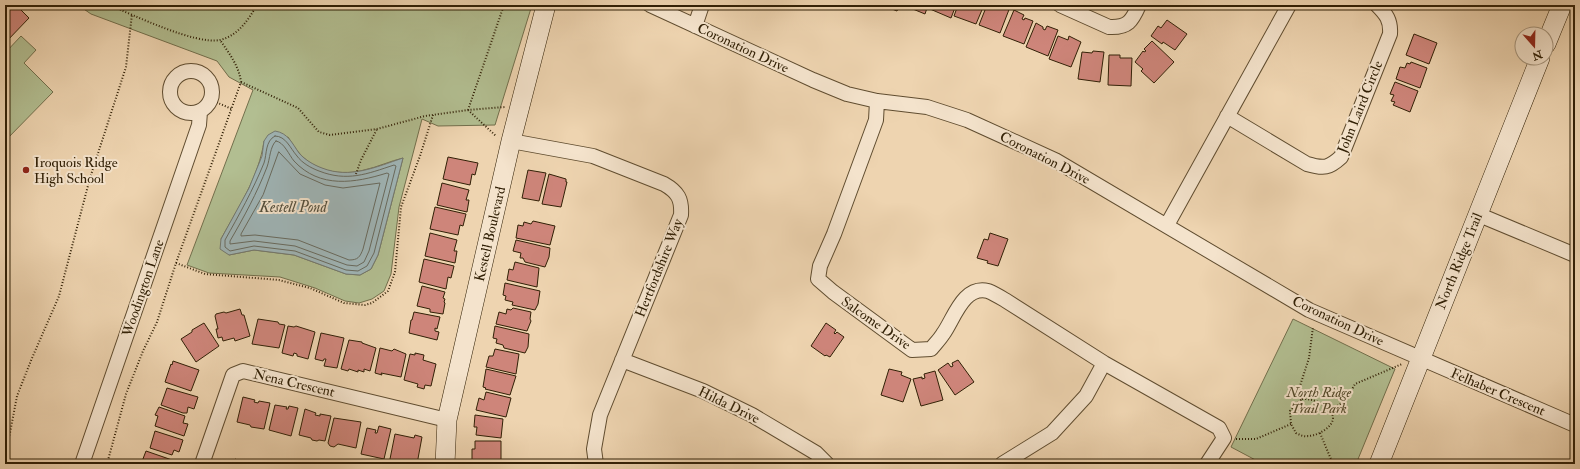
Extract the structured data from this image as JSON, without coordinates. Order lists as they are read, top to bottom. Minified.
{"streets":{"street":["Coronation Drive","John Laird Circle","Kestell Boulevard","North Ridge Trail","Hertfordshire Way","Woodington Lane","Salcome Drive","Nena Crescent","Felhaber Crescent","Hilda Drive"]},"crossings":[["Coronation Drive","North Ridge Trail"],["Coronation Drive","Salcome Drive"],["Coronation Drive","Felhaber Crescent"],["Kestell Boulevard","Hertfordshire Way"],["Kestell Boulevard","Nena Crescent"],["North Ridge Trail","Felhaber Crescent"],["Hertfordshire Way","Hilda Drive"]],"water":["Kestell Pond"],"parks":["North Ridge Trail Park"],"places":["Iroquois Ridge High School"],"north":"bottom"}
